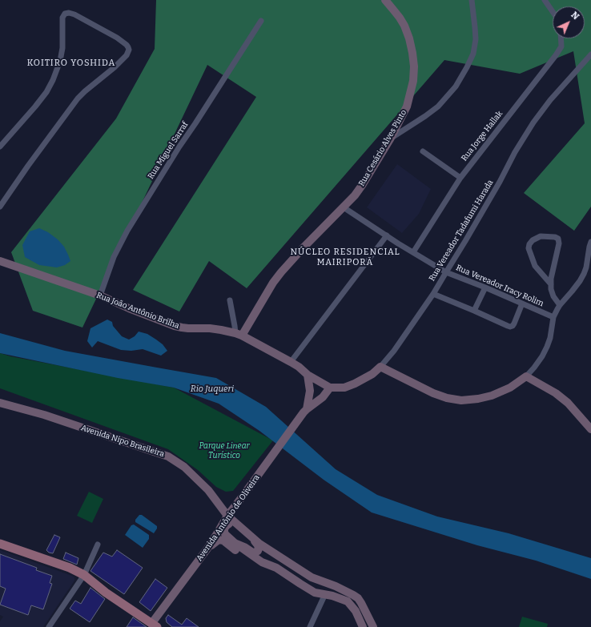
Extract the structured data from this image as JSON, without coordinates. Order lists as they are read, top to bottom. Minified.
{"streets":{"street":["Rua Jorge Hallak","Rua Cesário Alves Pinto","Rua Miguel Sarraf","Rua Vereador Tadafumi Harada","Rua Vereador Iracy Rolim","Rua João Antônio Brilha","Avenida Nipo Brasileira","Avenida Antônio de Oliveira"]},"crossings":[["Rua Jorge Hallak","Rua Vereador Iracy Rolim"],["Rua Cesário Alves Pinto","Rua Vereador Iracy Rolim"],["Rua Cesário Alves Pinto","Rua João Antônio Brilha"],["Rua Miguel Sarraf","Rua João Antônio Brilha"],["Rua Vereador Tadafumi Harada","Rua Vereador Iracy Rolim"],["Rua João Antônio Brilha","Avenida Antônio de Oliveira"],["Avenida Nipo Brasileira","Avenida Antônio de Oliveira"]],"districts":["KOITIRO YOSHIDA","NÚCLEO RESIDENCIAL MAIRIPORÃ"],"water":["Rio Juqueri"],"parks":["Parque Linear Turístico"],"north":"top right"}
